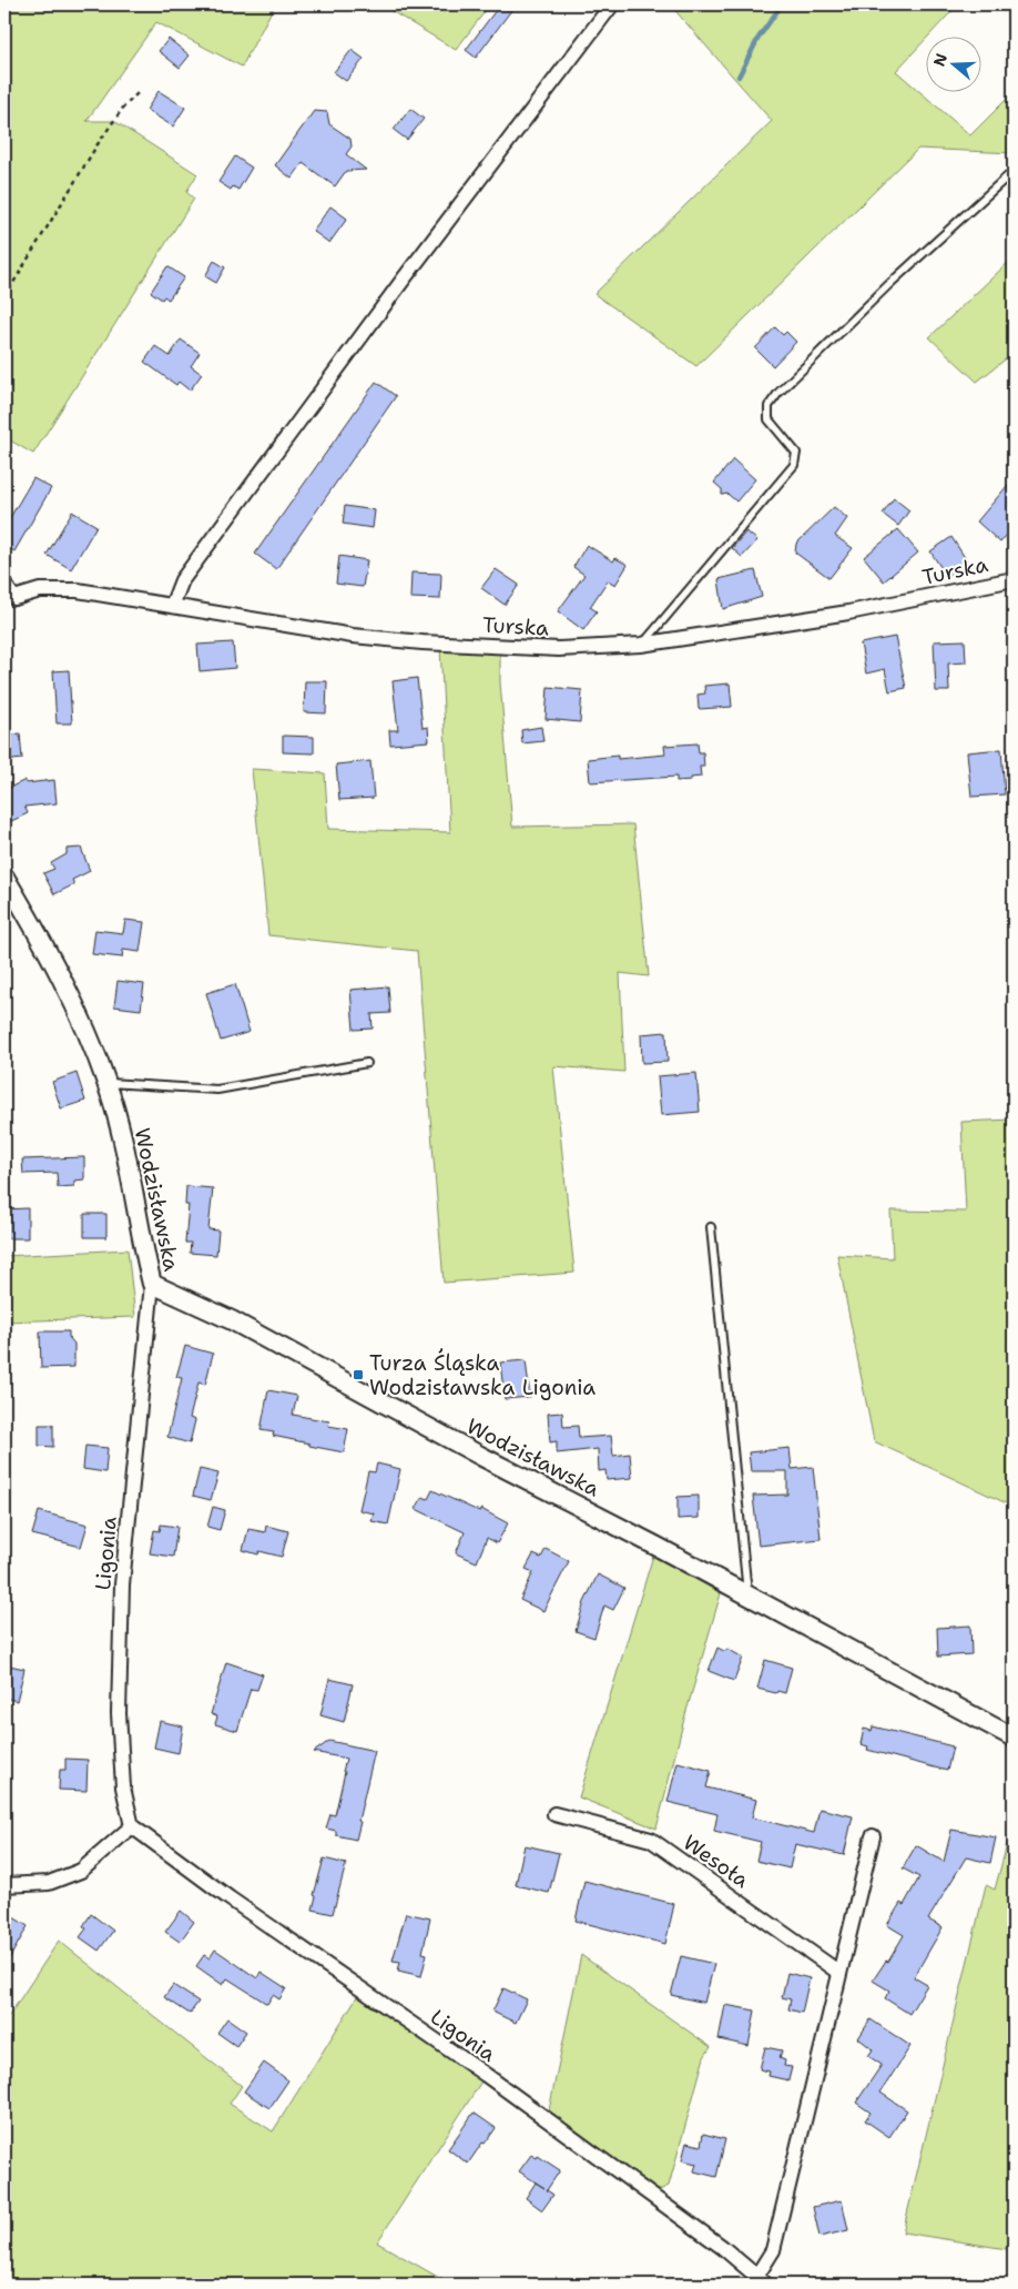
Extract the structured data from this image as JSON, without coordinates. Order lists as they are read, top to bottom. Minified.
{"streets":{"street":["Turska","Wodzisławska","Ligonia","Wesoła"]},"crossings":[["Wodzisławska","Ligonia"]],"places":{"transit":["Turza Śląska Wodzisławska Ligonia"]},"north":"left"}
